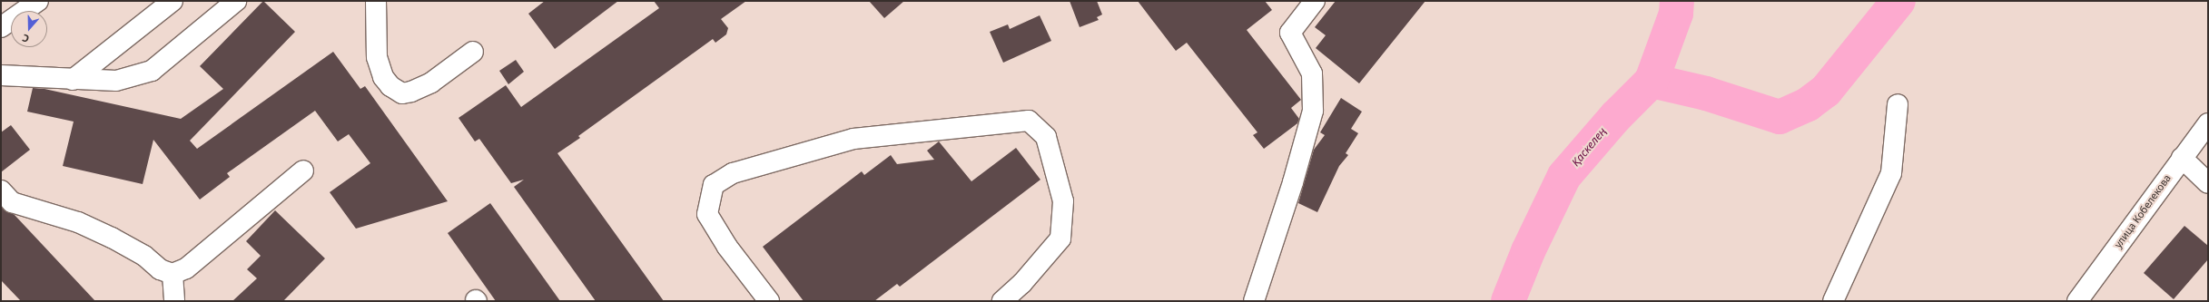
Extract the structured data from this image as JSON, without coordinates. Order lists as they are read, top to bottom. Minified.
{"streets":{"street":["улица Кобелекова"]},"water":["Қаскелең"],"north":"bottom"}
